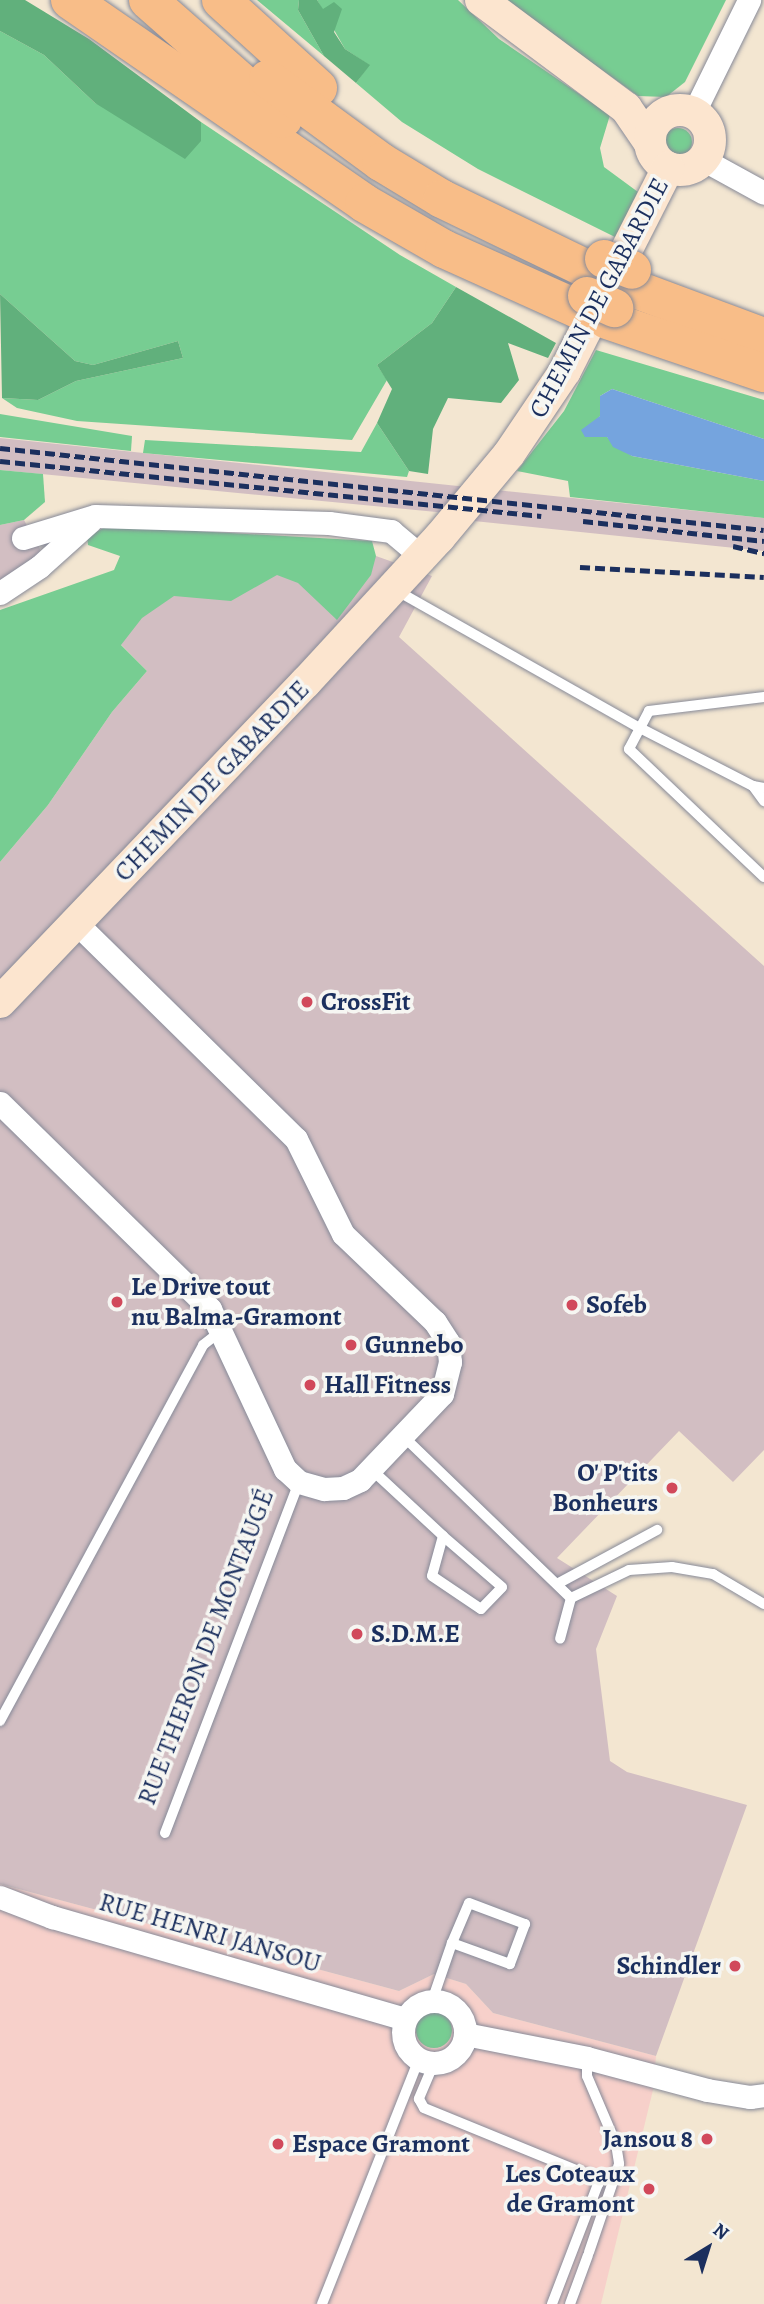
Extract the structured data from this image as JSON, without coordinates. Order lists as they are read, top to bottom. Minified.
{"streets":{"street":["CHEMIN DE GABARDIE","RUE THERON DE MONTAUGÉ","RUE HENRI JANSOU"]},"crossings":[["CHEMIN DE GABARDIE","RUE THERON DE MONTAUGÉ"]],"places":["CrossFit","Le Drive tout nu Balma-Gramont","Sofeb","Gunnebo","Hall Fitness","O' P'tits Bonheurs","S.D.M.E","Schindler","Jansou 8","Espace Gramont","Les Coteaux de Gramont"],"north":"top right"}
